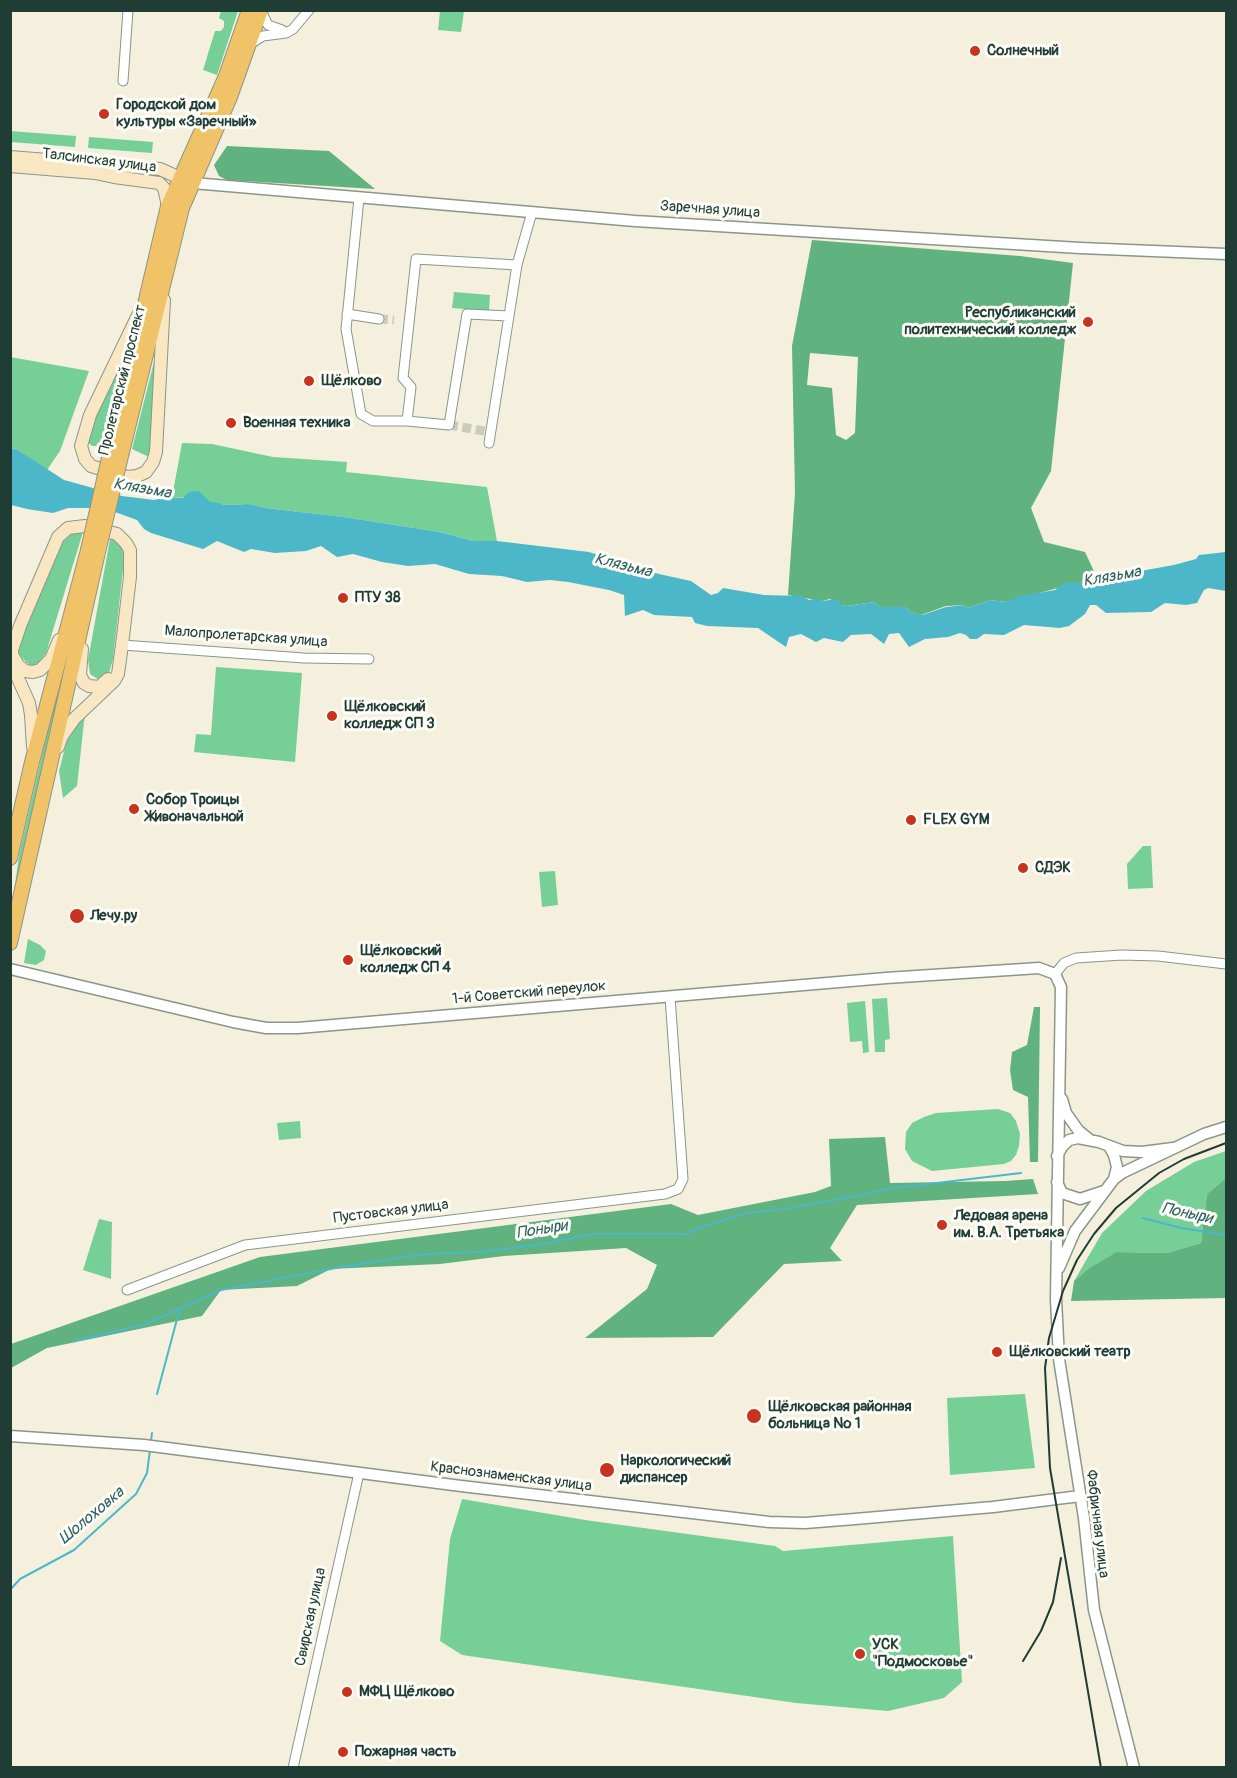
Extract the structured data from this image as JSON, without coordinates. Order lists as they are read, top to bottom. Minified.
{"streets":{"main road":["Талсинская улица","Пролетарский проспект"],"street":["Заречная улица","Малопролетарская улица","1-й Советский переулок","Пустовская улица","Краснознаменская улица","Фабричная улица","Свирская улица"]},"crossings":[["Талсинская улица","Заречная улица"],["Талсинская улица","Пролетарский проспект"],["Заречная улица","Пролетарский проспект"],["1-й Советский переулок","Пустовская улица"],["1-й Советский переулок","Фабричная улица"],["Краснознаменская улица","Фабричная улица"],["Краснознаменская улица","Свирская улица"]],"water":["Клязьма","Поныри","Шолоховка"],"places":["Солнечный","Городской дом культуры «Заречный»","Республиканский политехнический колледж","Щёлково","Военная техника","ПТУ 38","Щёлковский колледж СП 3","Собор Троицы Живоначальной","FLEX GYM","СДЭК","Лечу.ру","Щёлковский колледж СП 4","Ледовая арена им. В.А. Третьяка","Щёлковский театр","Щёлковская районная больница № 1","Наркологический диспансер","УСК \"Подмосковье\"","МФЦ Щёлково","Пожарная часть"]}
